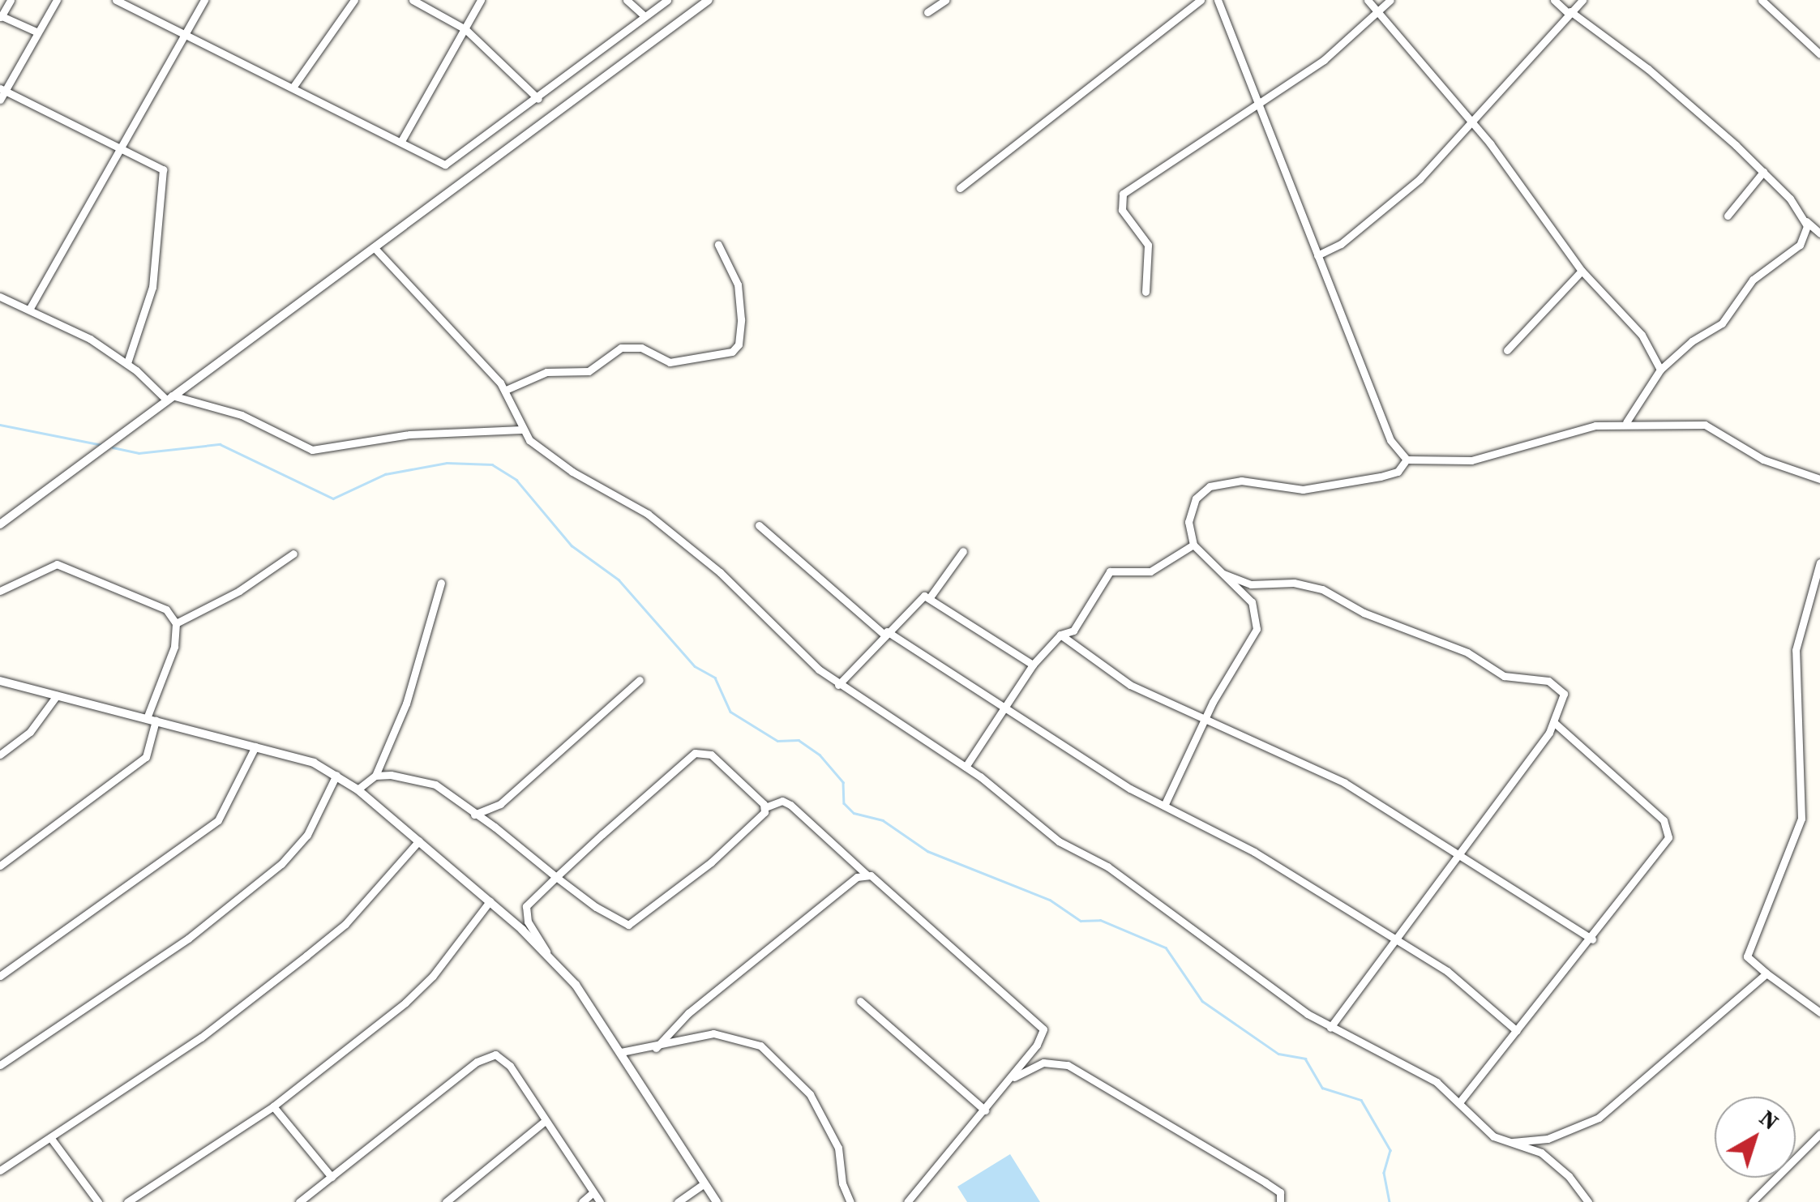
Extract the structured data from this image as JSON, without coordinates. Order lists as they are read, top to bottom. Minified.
{"north":"top right"}
